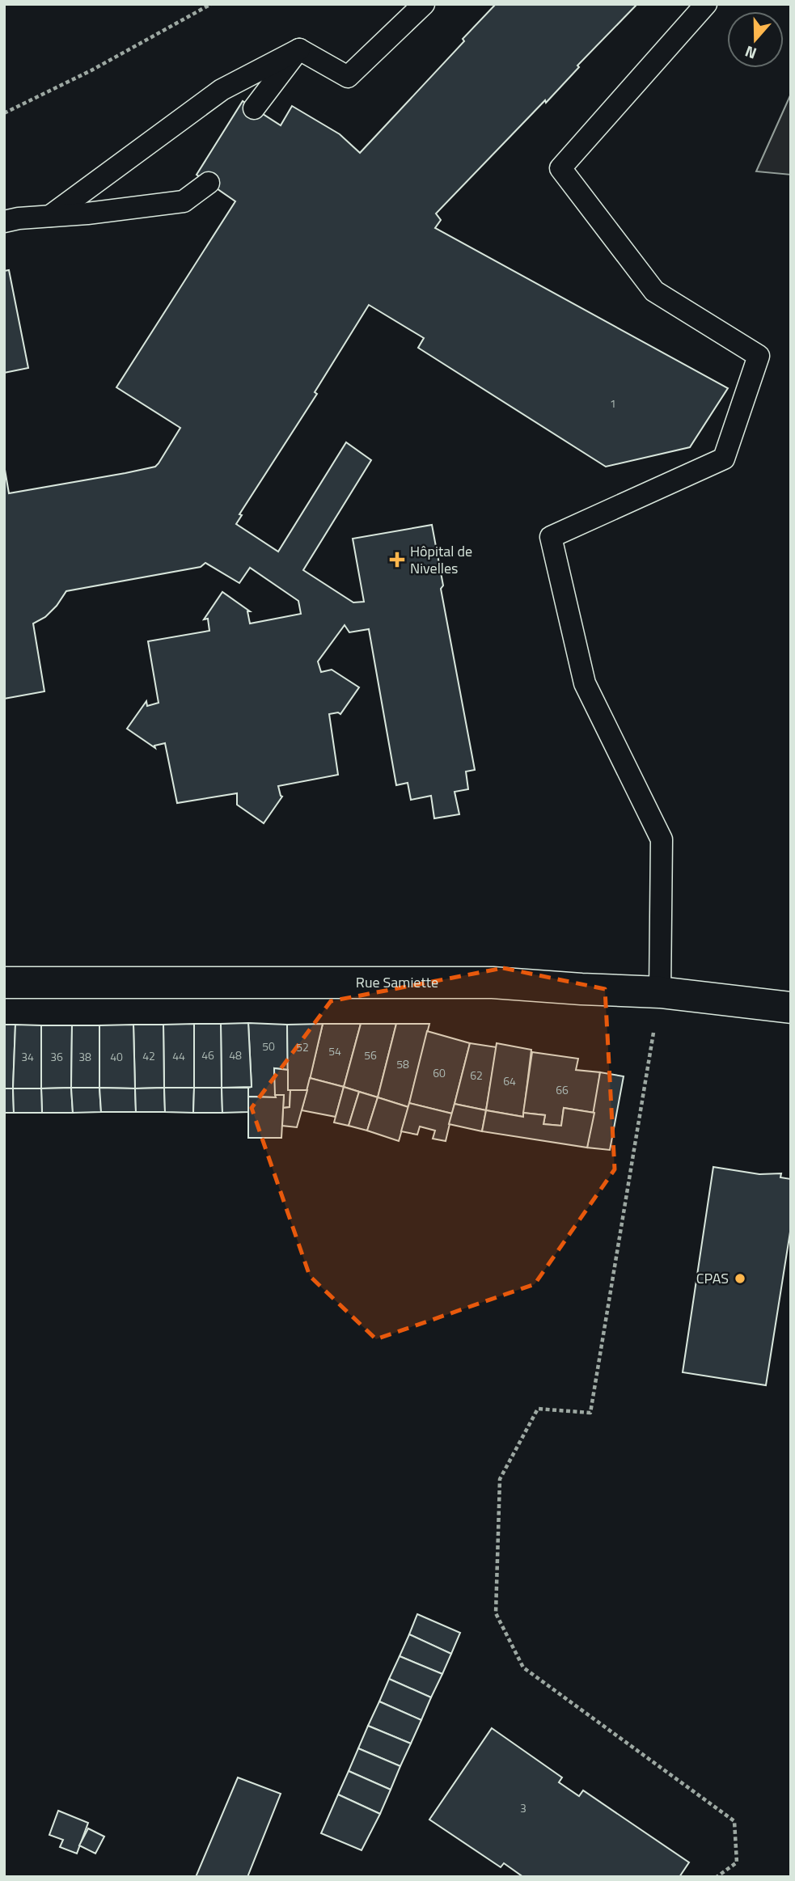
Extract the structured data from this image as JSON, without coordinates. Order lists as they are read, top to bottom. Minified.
{"streets":{"street":["Rue Samiette"]},"places":{"health":["Hôpital de Nivelles"],"other":["CPAS"]},"house_numbers":["1","50","52","54","46","48","56","42","44","34","36","38","40","58","60","62","64","66","3"],"north":"bottom"}
